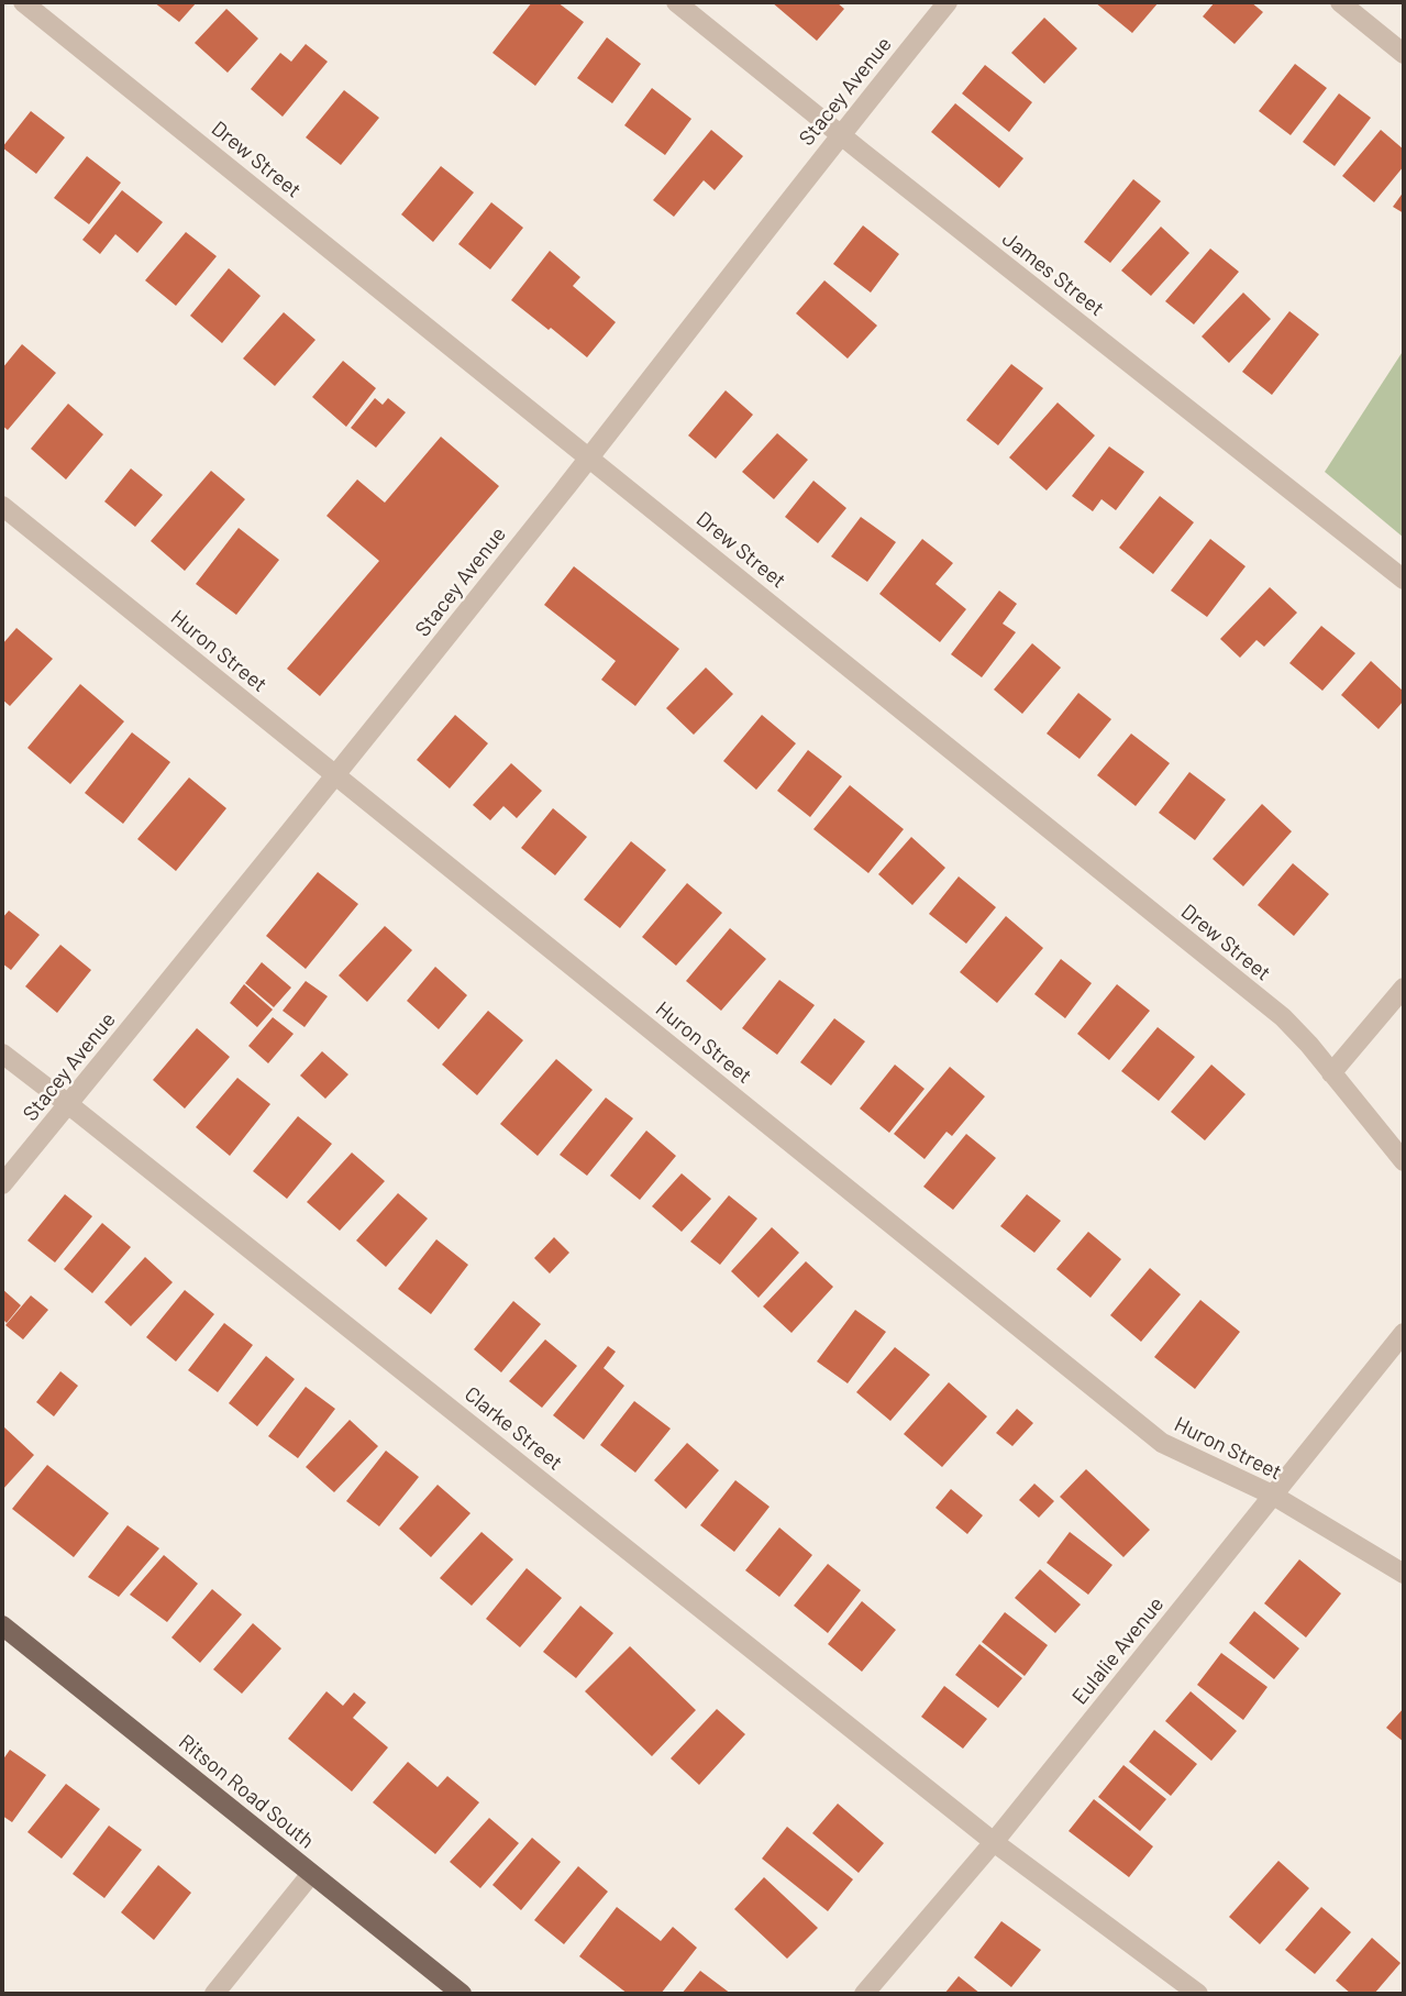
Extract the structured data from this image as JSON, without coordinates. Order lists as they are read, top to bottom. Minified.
{"streets":{"main road":["Ritson Road South"],"street":["Stacey Avenue","Drew Street","James Street","Huron Street","Clarke Street","Eulalie Avenue"]},"crossings":[["Stacey Avenue","Drew Street"],["Stacey Avenue","James Street"],["Stacey Avenue","Huron Street"],["Stacey Avenue","Clarke Street"],["Huron Street","Eulalie Avenue"],["Clarke Street","Eulalie Avenue"]]}
